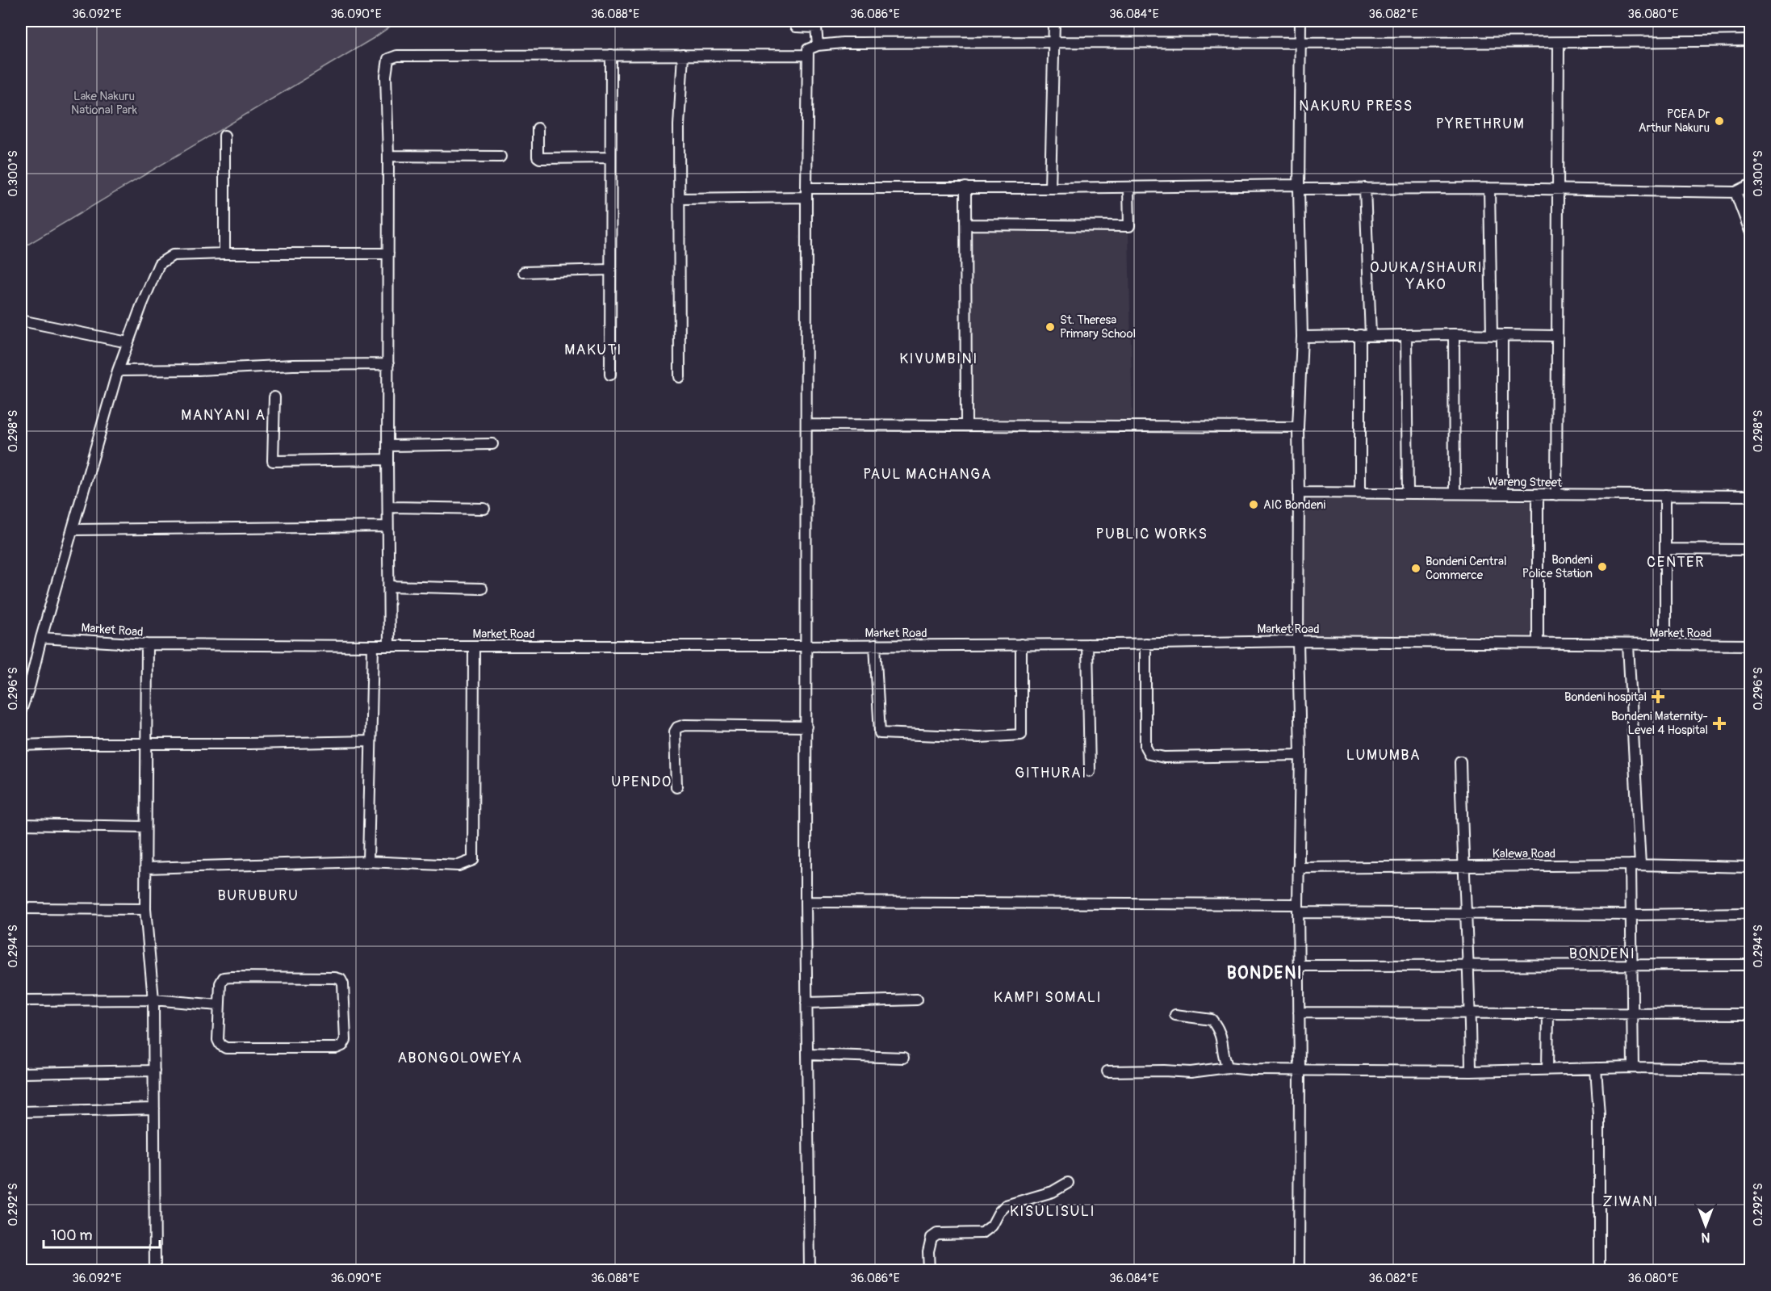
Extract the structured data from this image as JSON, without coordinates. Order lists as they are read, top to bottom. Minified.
{"streets":{"street":["Wareng Street","Market Road","Kalewa Road"]},"districts":["NAKURU PRESS","PYRETHRUM","OJUKA/SHAURI YAKO","MAKUTI","KIVUMBINI","MANYANI A","PAUL MACHANGA","PUBLIC WORKS","CENTER","LUMUMBA","GITHURAI","UPENDO","BURUBURU","BONDENI","BONDENI","KAMPI SOMALI","ABONGOLOWEYA","ZIWANI","KISULISULI"],"parks":["Lake Nakuru National Park"],"places":{"other":["PCEA Dr Arthur Nakuru","St. Theresa Primary School","AIC Bondeni","Bondeni Police Station","Bondeni Central Commerce"],"health":["Bondeni hospital","Bondeni Maternity- Level 4 Hospital"]},"scale_bar":"100 m","north":"bottom","coordinates":["36.092°E","36.090°E","36.088°E","36.086°E","36.084°E","36.082°E","36.080°E","0.300°S","0.298°S","0.296°S","0.294°S","0.292°S"]}
